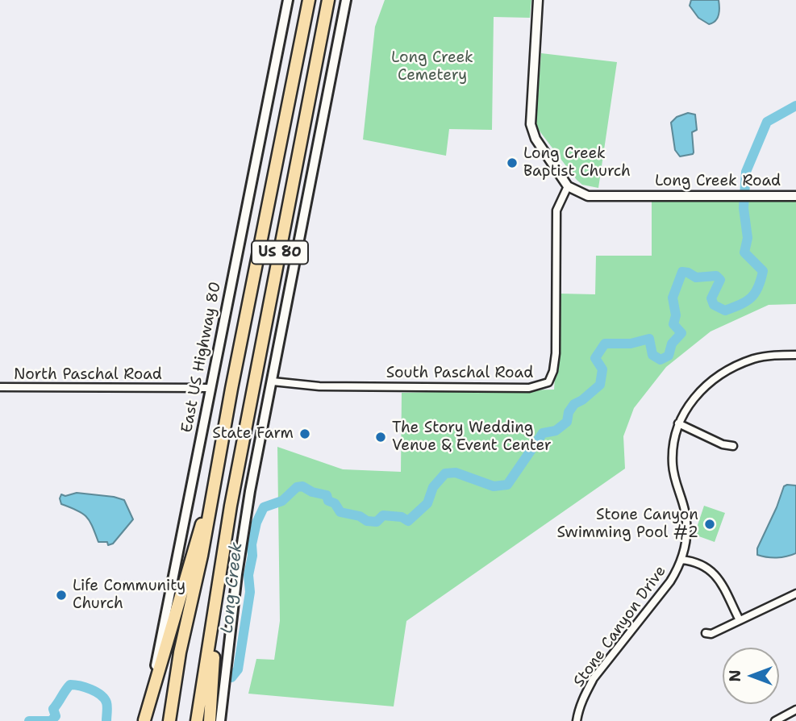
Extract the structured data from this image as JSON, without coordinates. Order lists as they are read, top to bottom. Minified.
{"streets":{"highway":["US 80"],"main road":["East US Highway 80"],"street":["Long Creek Road","South Paschal Road","North Paschal Road","Stone Canyon Drive"]},"crossings":[["Long Creek Road","South Paschal Road"],["East US Highway 80","North Paschal Road"]],"water":["Long Creek"],"parks":["Long Creek Cemetery"],"places":["Long Creek Baptist Church","State Farm","The Story Wedding Venue & Event Center","Stone Canyon Swimming Pool #2","Life Community Church"],"north":"left"}
